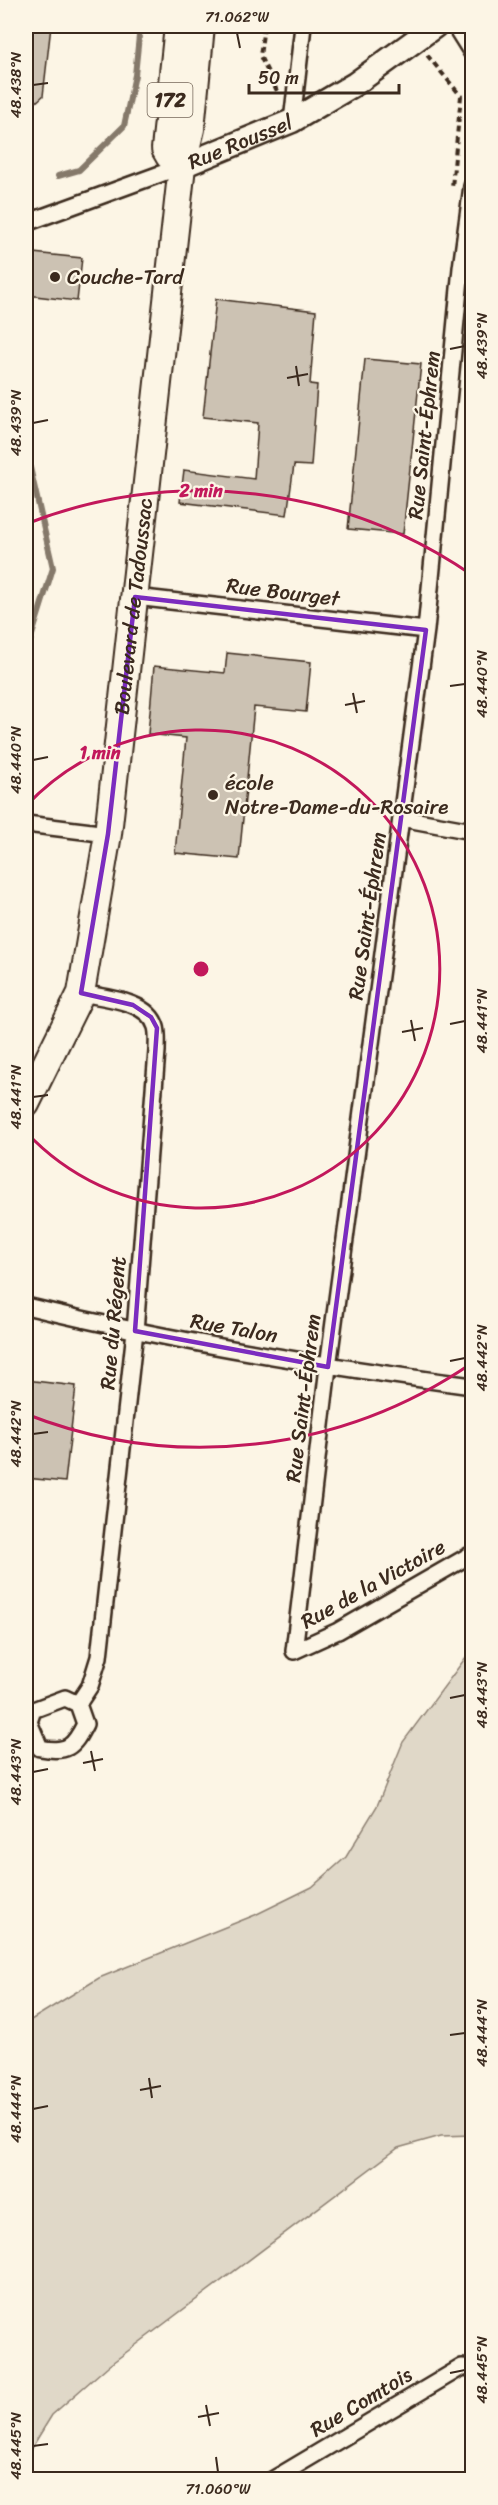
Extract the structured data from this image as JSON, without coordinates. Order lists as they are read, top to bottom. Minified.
{"streets":{"main road":["172","Boulevard de Tadoussac"],"street":["Rue Roussel","Rue Saint-Éphrem","Rue Bourget","Rue du Régent","Rue Talon","Rue de la Victoire","Rue Comtois"]},"crossings":[["172","Rue Roussel"],["172","Boulevard de Tadoussac"],["Rue Roussel","Boulevard de Tadoussac"],["Rue Saint-Éphrem","Rue Bourget"],["Rue Saint-Éphrem","Rue Talon"],["Rue Saint-Éphrem","Rue de la Victoire"],["Rue Bourget","Boulevard de Tadoussac"],["Boulevard de Tadoussac","Rue du Régent"],["Rue du Régent","Rue Talon"]],"places":["Couche-Tard","école Notre-Dame-du-Rosaire"],"scale_bar":"50 m","coordinates":["71.062°W","48.438°N","48.439°N","48.440°N","48.441°N","48.442°N","48.443°N","48.444°N","48.445°N","71.060°W"],"rings":["2 min","1 min"]}
